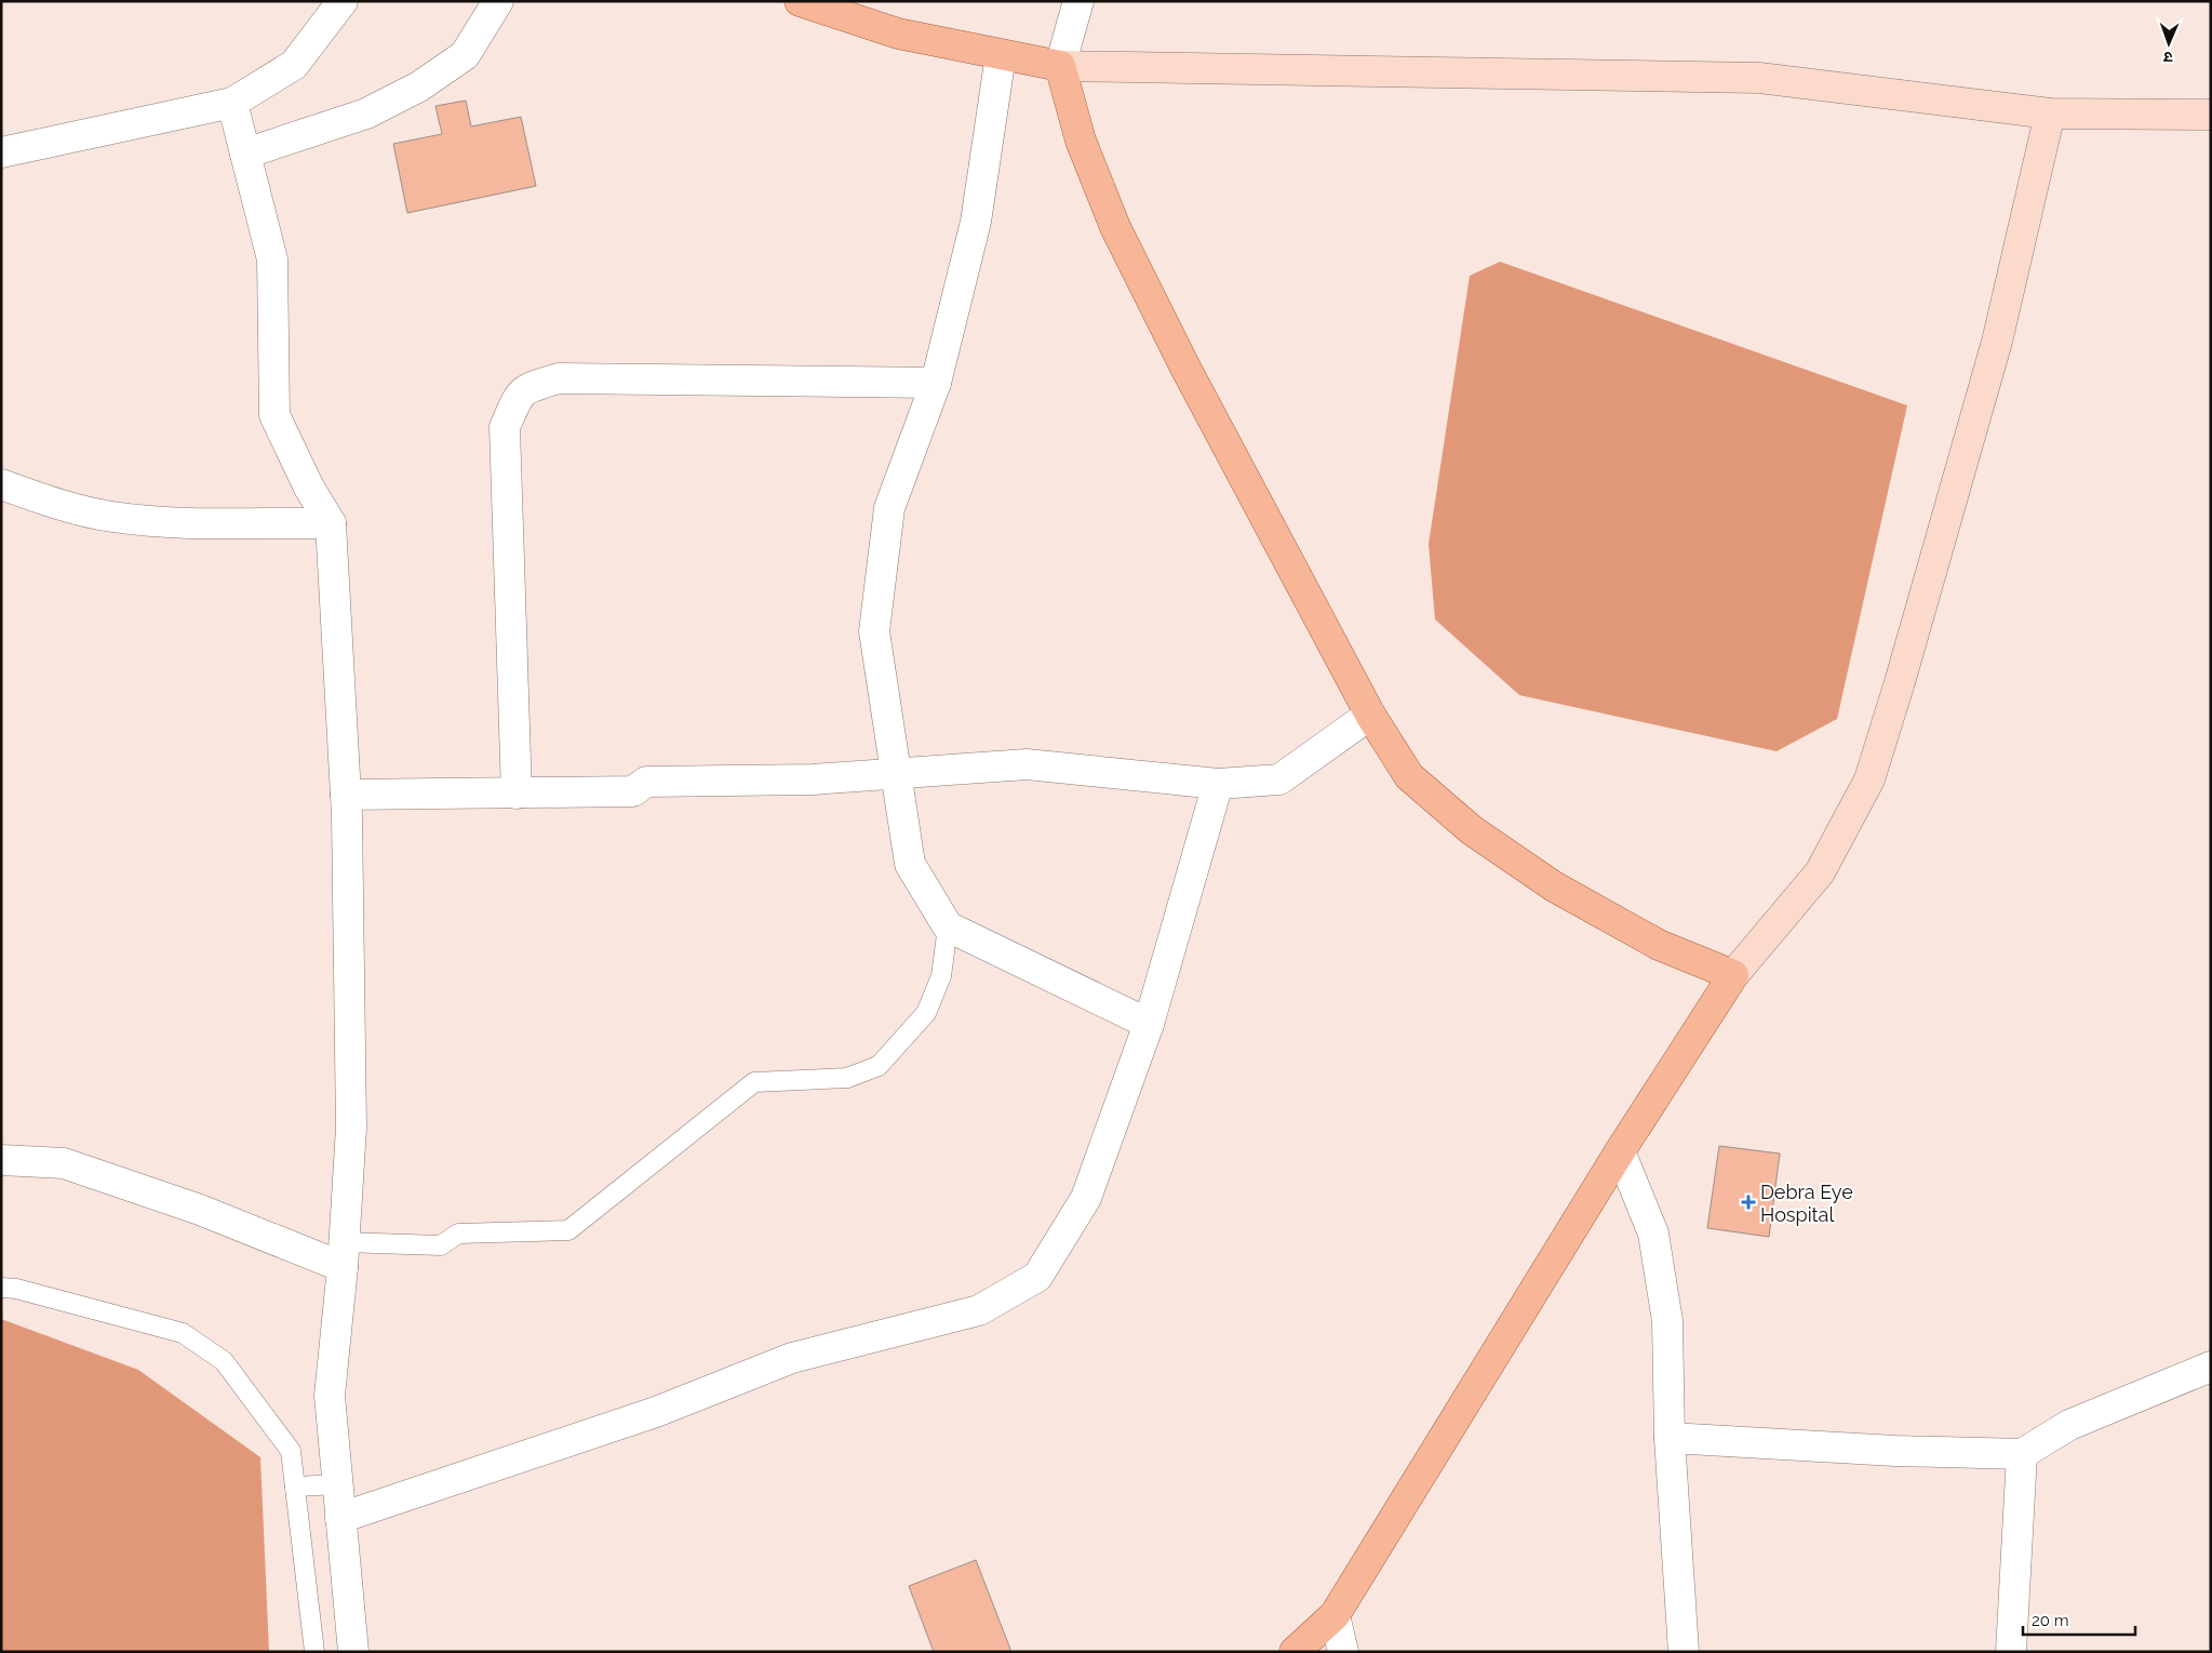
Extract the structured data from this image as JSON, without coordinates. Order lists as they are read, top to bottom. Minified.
{"places":{"health":["Debra Eye Hospital"]},"scale_bar":"20 m","north":"bottom"}
